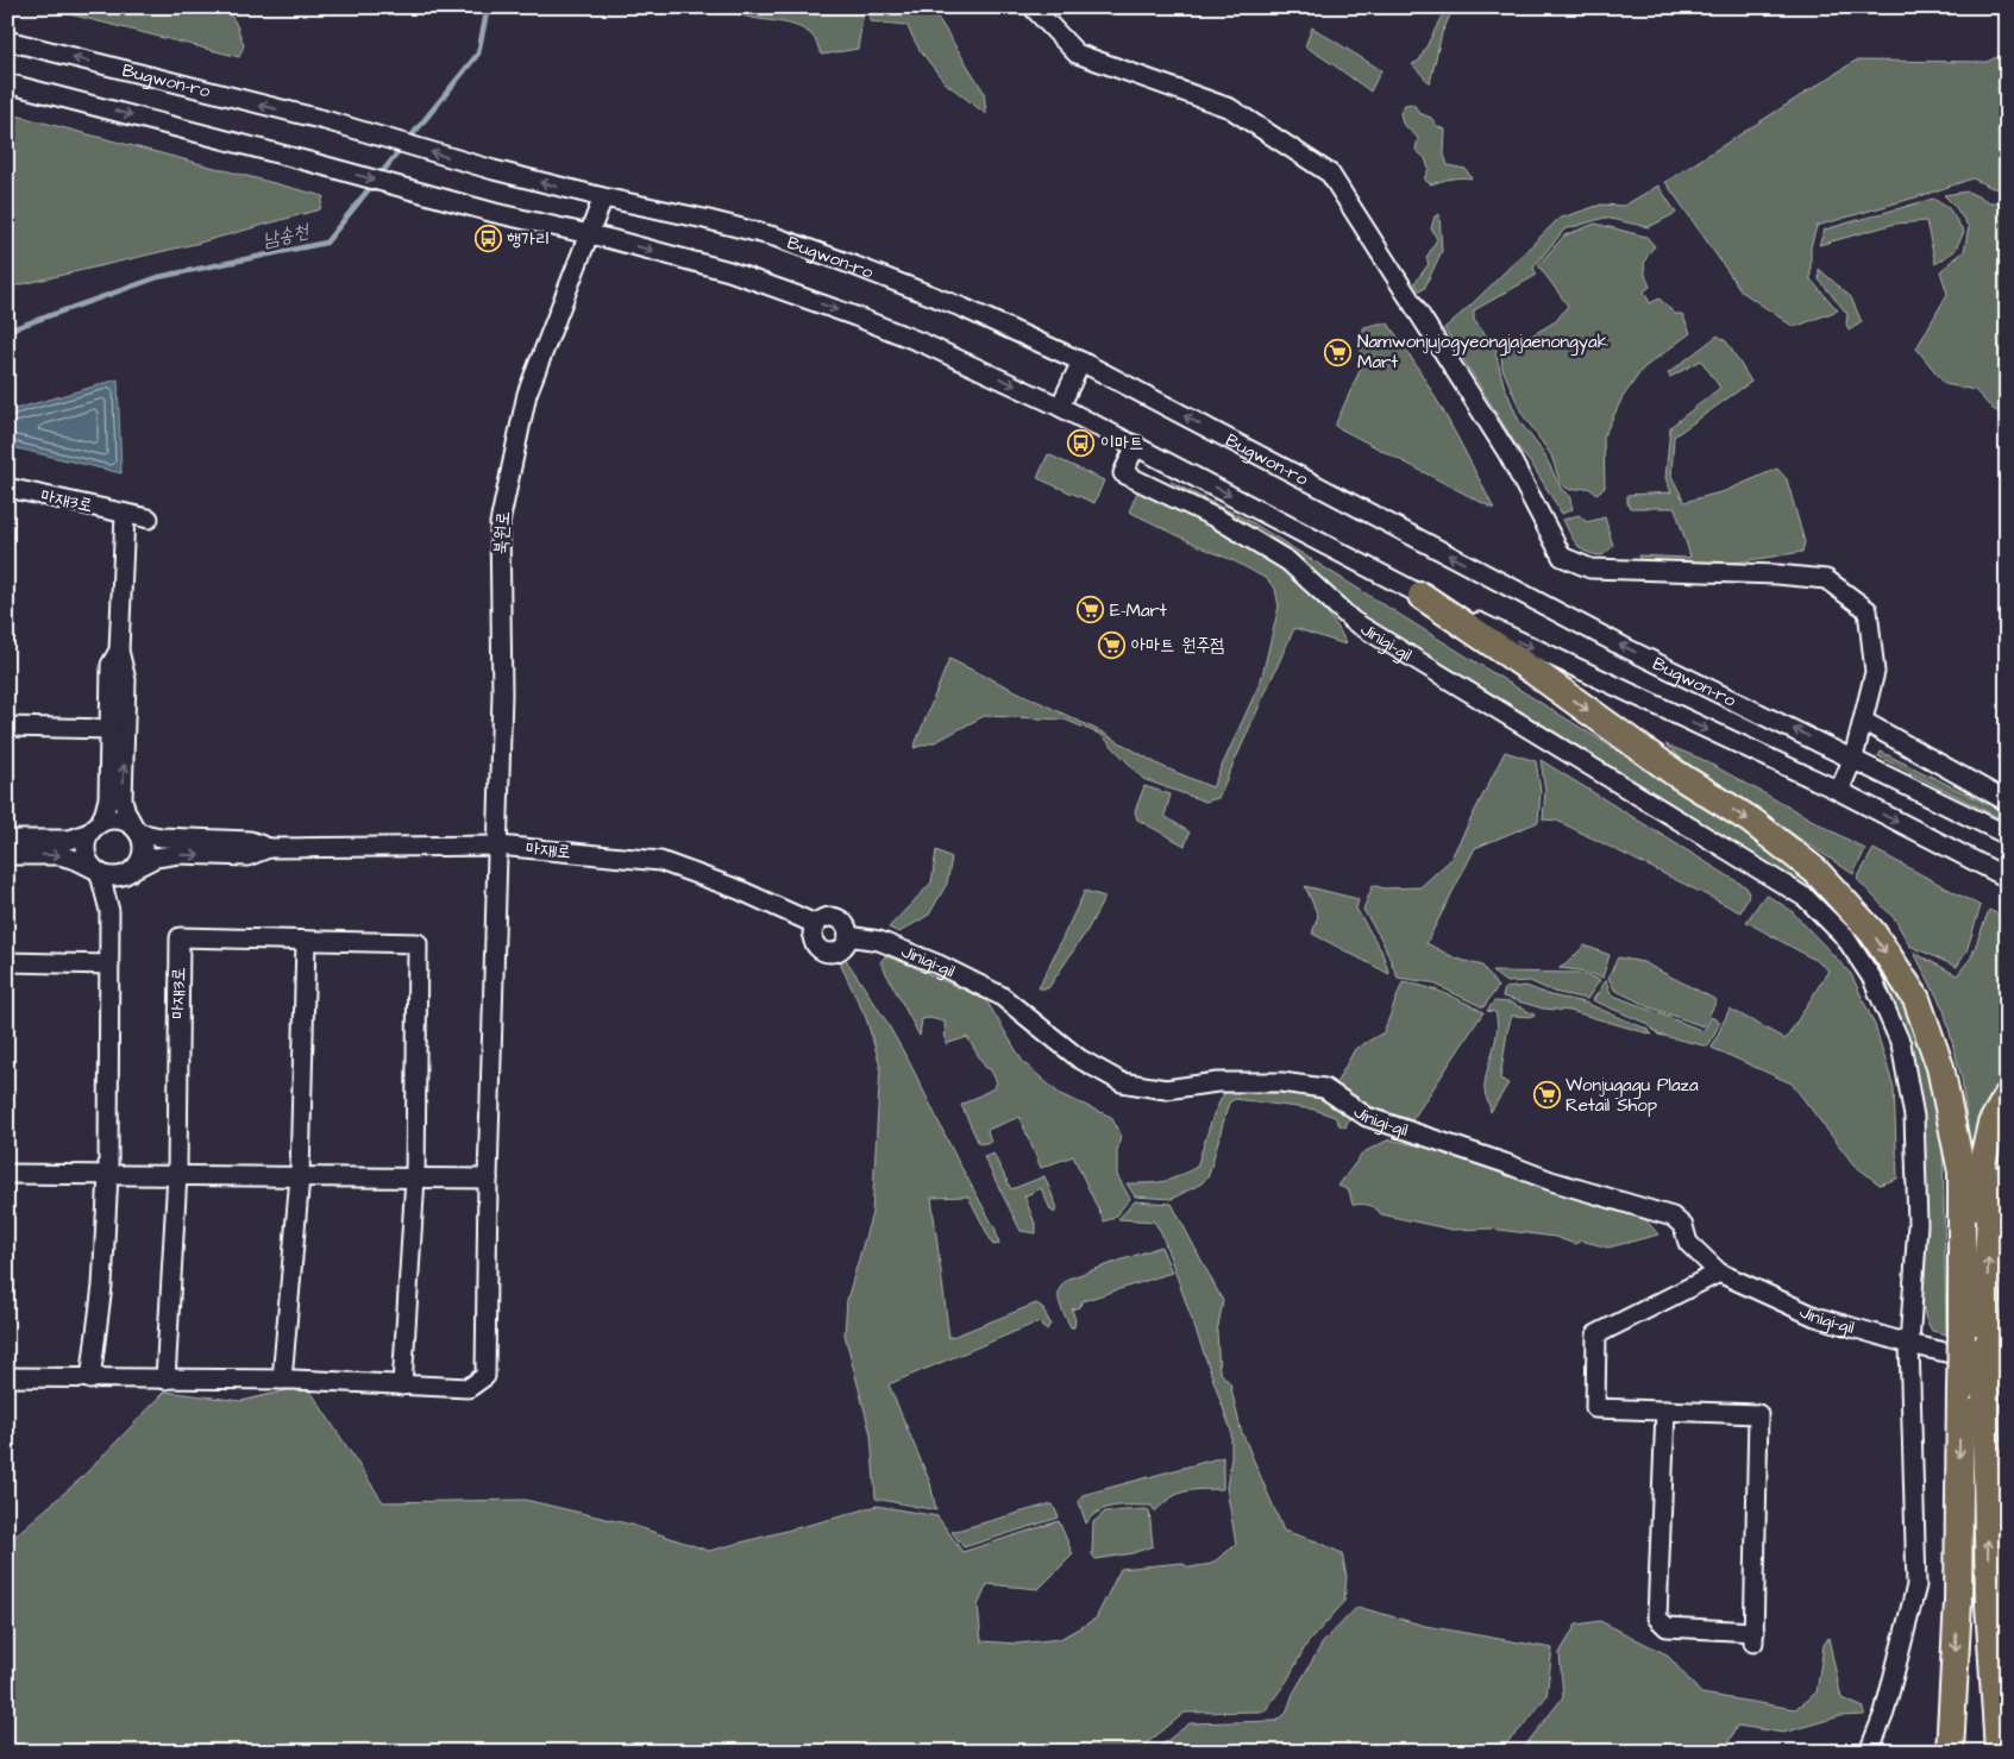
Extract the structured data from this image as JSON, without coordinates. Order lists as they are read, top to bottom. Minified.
{"streets":{"street":["Bugwon-ro","마재3로","북원로","Jinigi-gil","마재1로"]},"crossings":[["Bugwon-ro","북원로"],["북원로","마재1로"],["Jinigi-gil","마재1로"]],"water":["남송천"],"places":{"bus stop":["행가리","이마트"],"supermarket":["Namwonjujogyeongjajaenongyak Mart","E-Mart","아마트 원주점","Wonjugagu Plaza Retail Shop"]}}
